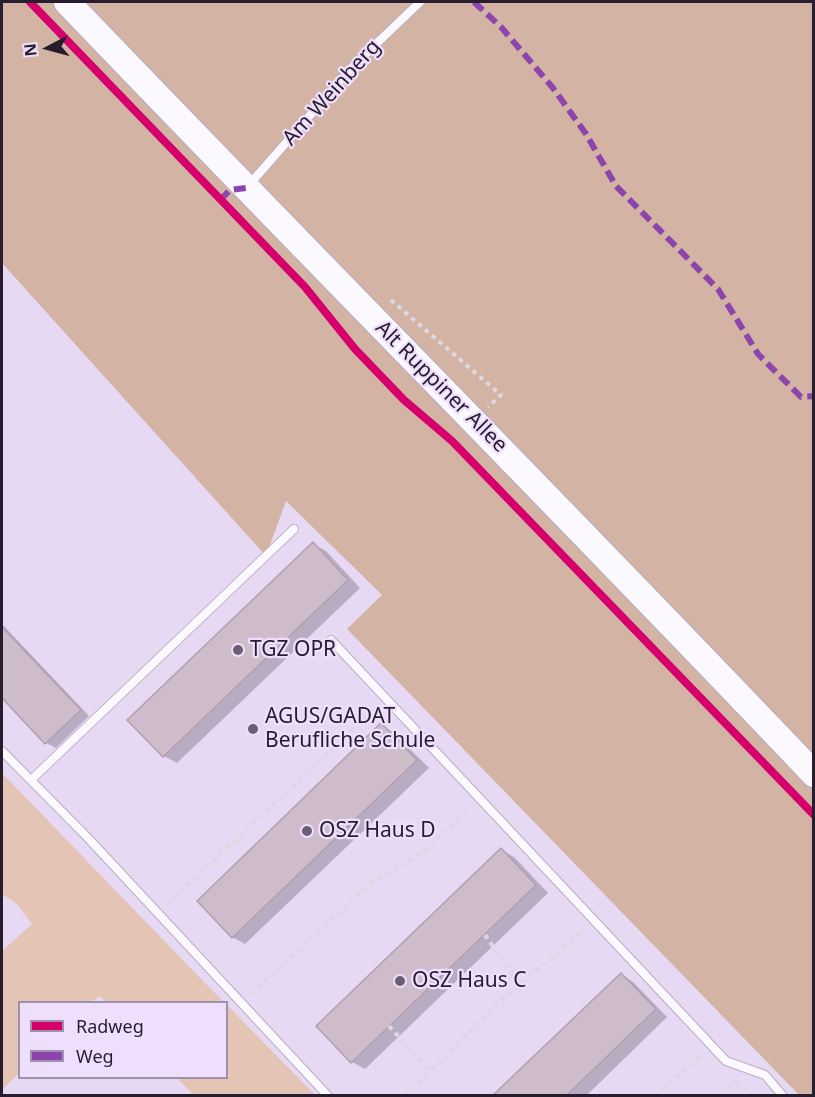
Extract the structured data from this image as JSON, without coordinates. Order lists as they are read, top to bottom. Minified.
{"streets":{"main road":["Alt Ruppiner Allee"],"lane":["Am Weinberg"]},"crossings":[["Am Weinberg","Alt Ruppiner Allee"]],"places":["TGZ OPR","AGUS/GADAT Berufliche Schule","OSZ Haus D","OSZ Haus C"],"legend":["Radweg","Weg"],"north":"left"}
